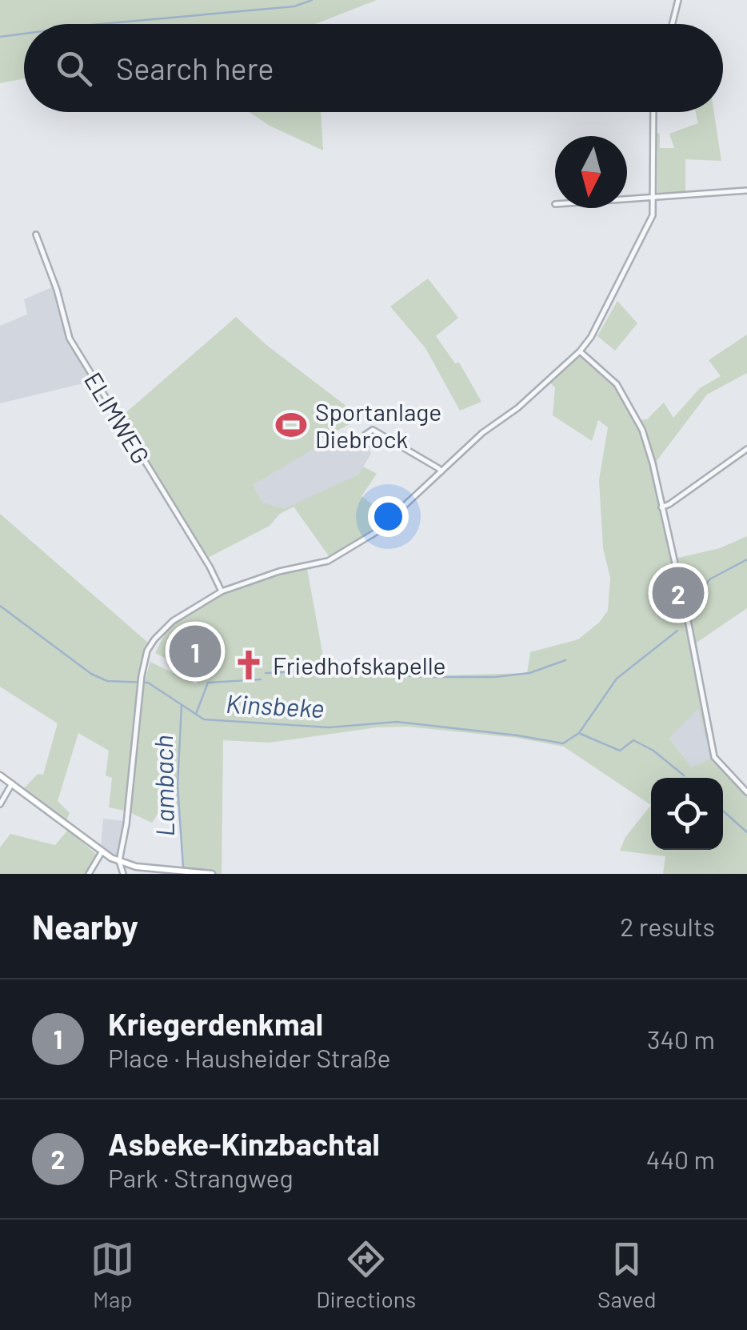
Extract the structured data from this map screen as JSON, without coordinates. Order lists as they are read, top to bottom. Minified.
{"streets":{"street":["ELIMWEG"]},"water":["Kinsbeke","Lambach"],"places":{"sports":["Sportanlage Diebrock"],"church":["Friedhofskapelle"]},"north":"bottom","page":{"search":"Search here","pins":["2","1"],"heading":["Nearby","2 results"],"list":[{"mark":"1","name":"Kriegerdenkmal","note":"Place · Hausheider Straße","value":"340 m"},{"mark":"2","name":"Asbeke-Kinzbachtal","note":"Park · Strangweg","value":"440 m"}],"nav":["Map","Directions","Saved"]}}
